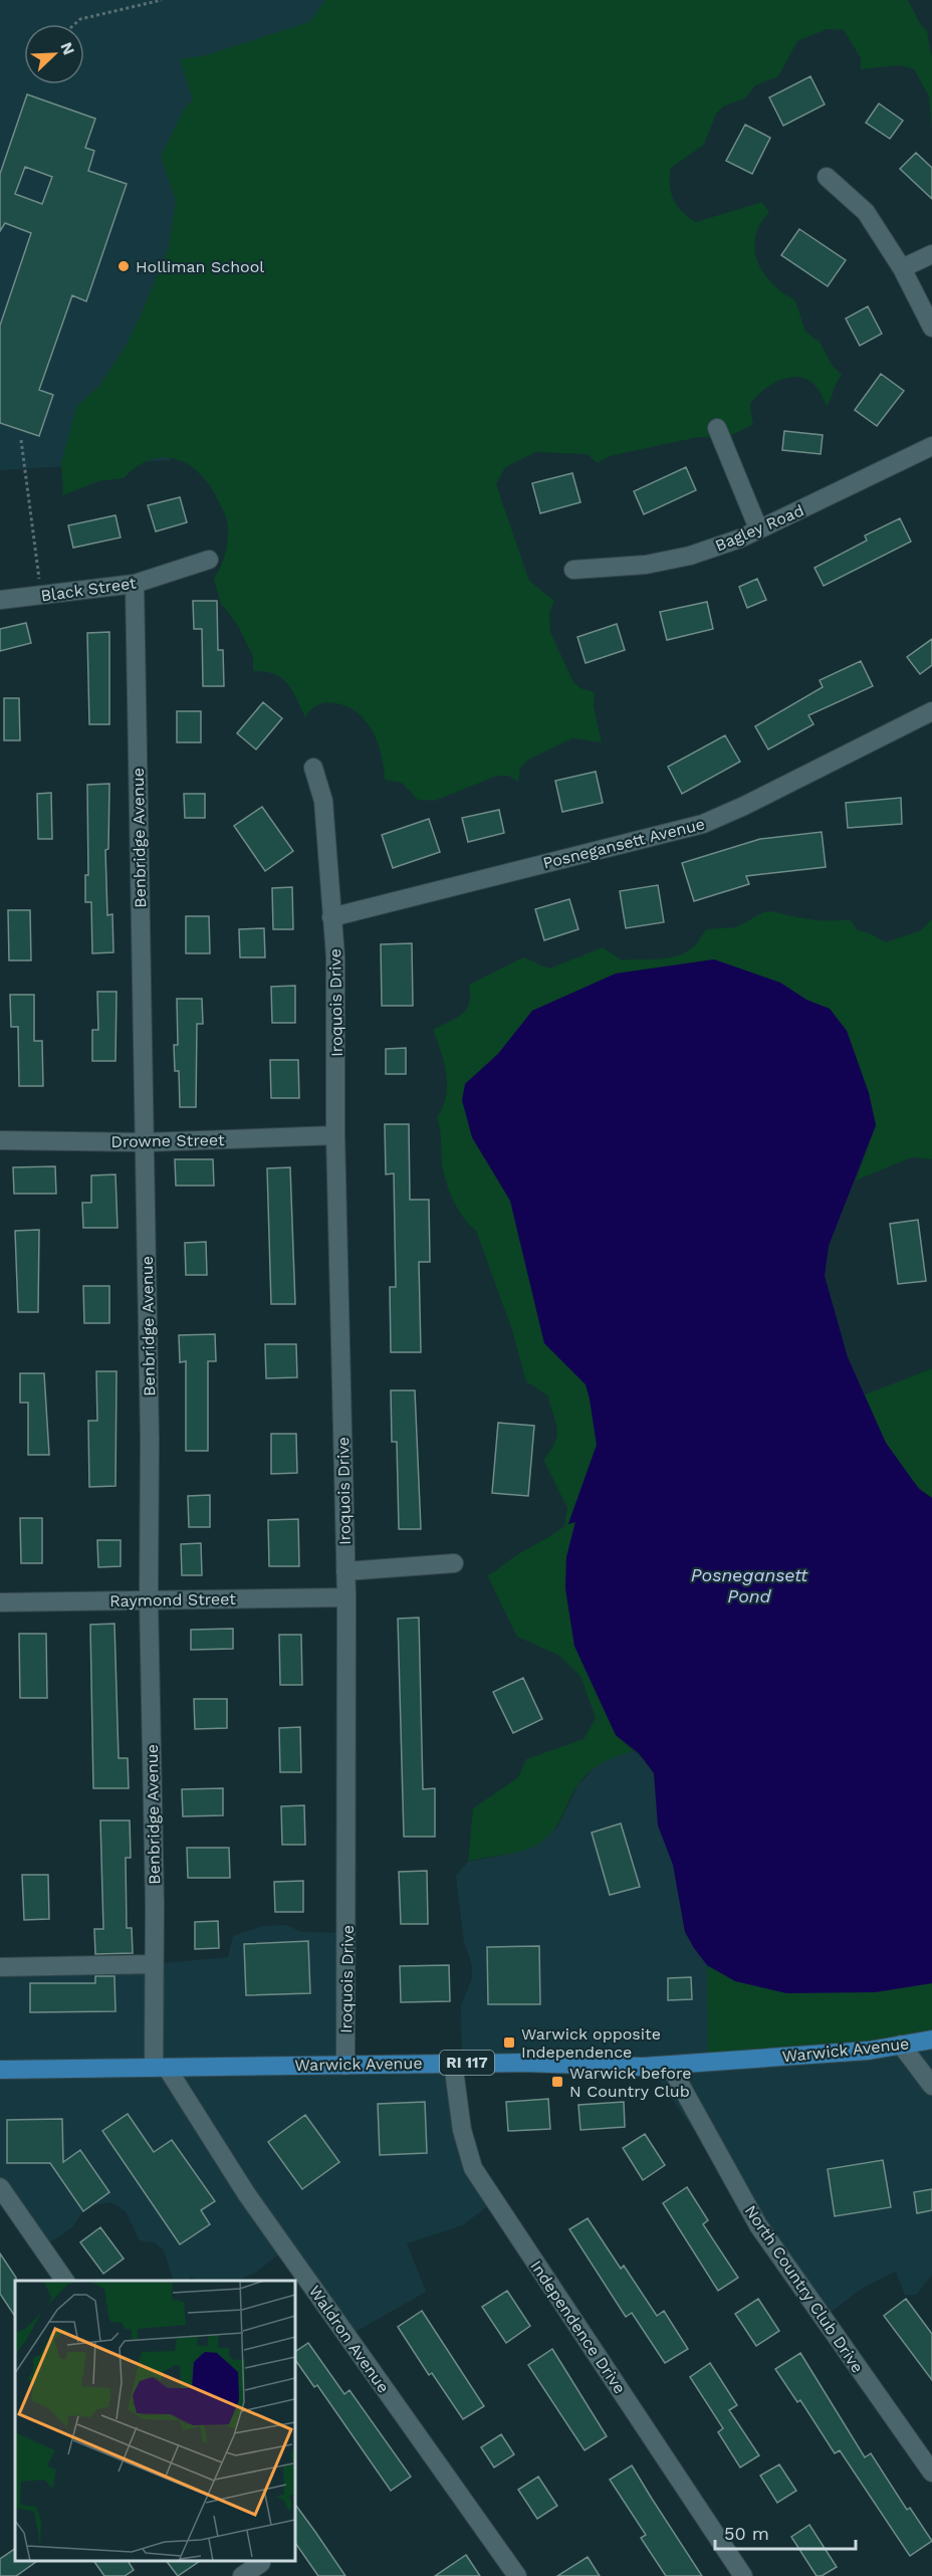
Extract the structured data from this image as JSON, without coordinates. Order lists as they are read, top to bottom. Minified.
{"streets":{"main road":["Warwick Avenue","RI 117"],"street":["Bagley Road","Black Street","Benbridge Avenue","Posnegansett Avenue","Iroquois Drive","Drowne Street","Raymond Street","North Country Club Drive","Independence Drive","Waldron Avenue"]},"crossings":[["Black Street","Benbridge Avenue"],["Benbridge Avenue","Drowne Street"],["Benbridge Avenue","Raymond Street"],["Benbridge Avenue","Warwick Avenue"],["Benbridge Avenue","Waldron Avenue"],["Posnegansett Avenue","Iroquois Drive"],["Iroquois Drive","Drowne Street"],["Iroquois Drive","Raymond Street"],["Iroquois Drive","Warwick Avenue"],["Warwick Avenue","North Country Club Drive"],["Warwick Avenue","Independence Drive"],["Warwick Avenue","Waldron Avenue"]],"water":["Posnegansett Pond"],"places":{"other":["Holliman School"],"transit":["Warwick opposite Independence","Warwick before N Country Club"]},"scale_bar":"50 m","north":"top right"}
